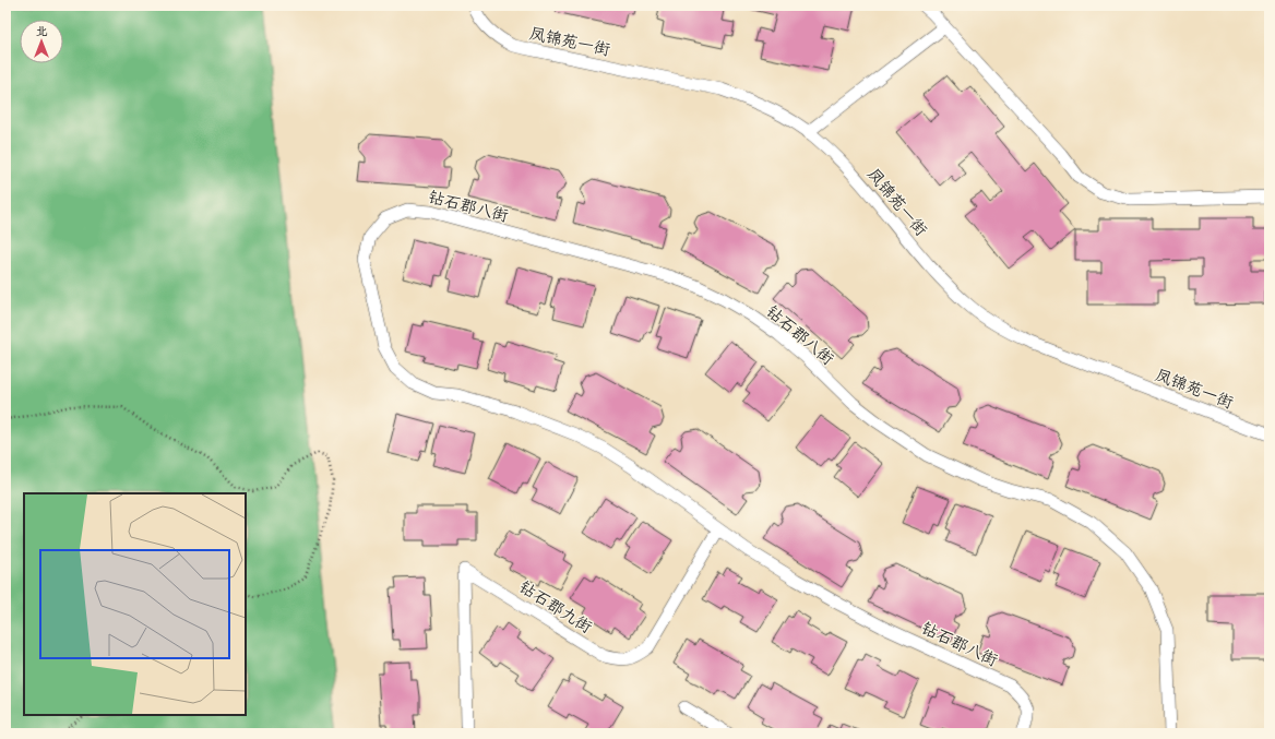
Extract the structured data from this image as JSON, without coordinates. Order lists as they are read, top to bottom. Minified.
{"streets":{"lane":["凤锦苑一街","钻石郡八街","钻石郡九街"]},"crossings":[["钻石郡八街","钻石郡九街"]],"north":"top"}
